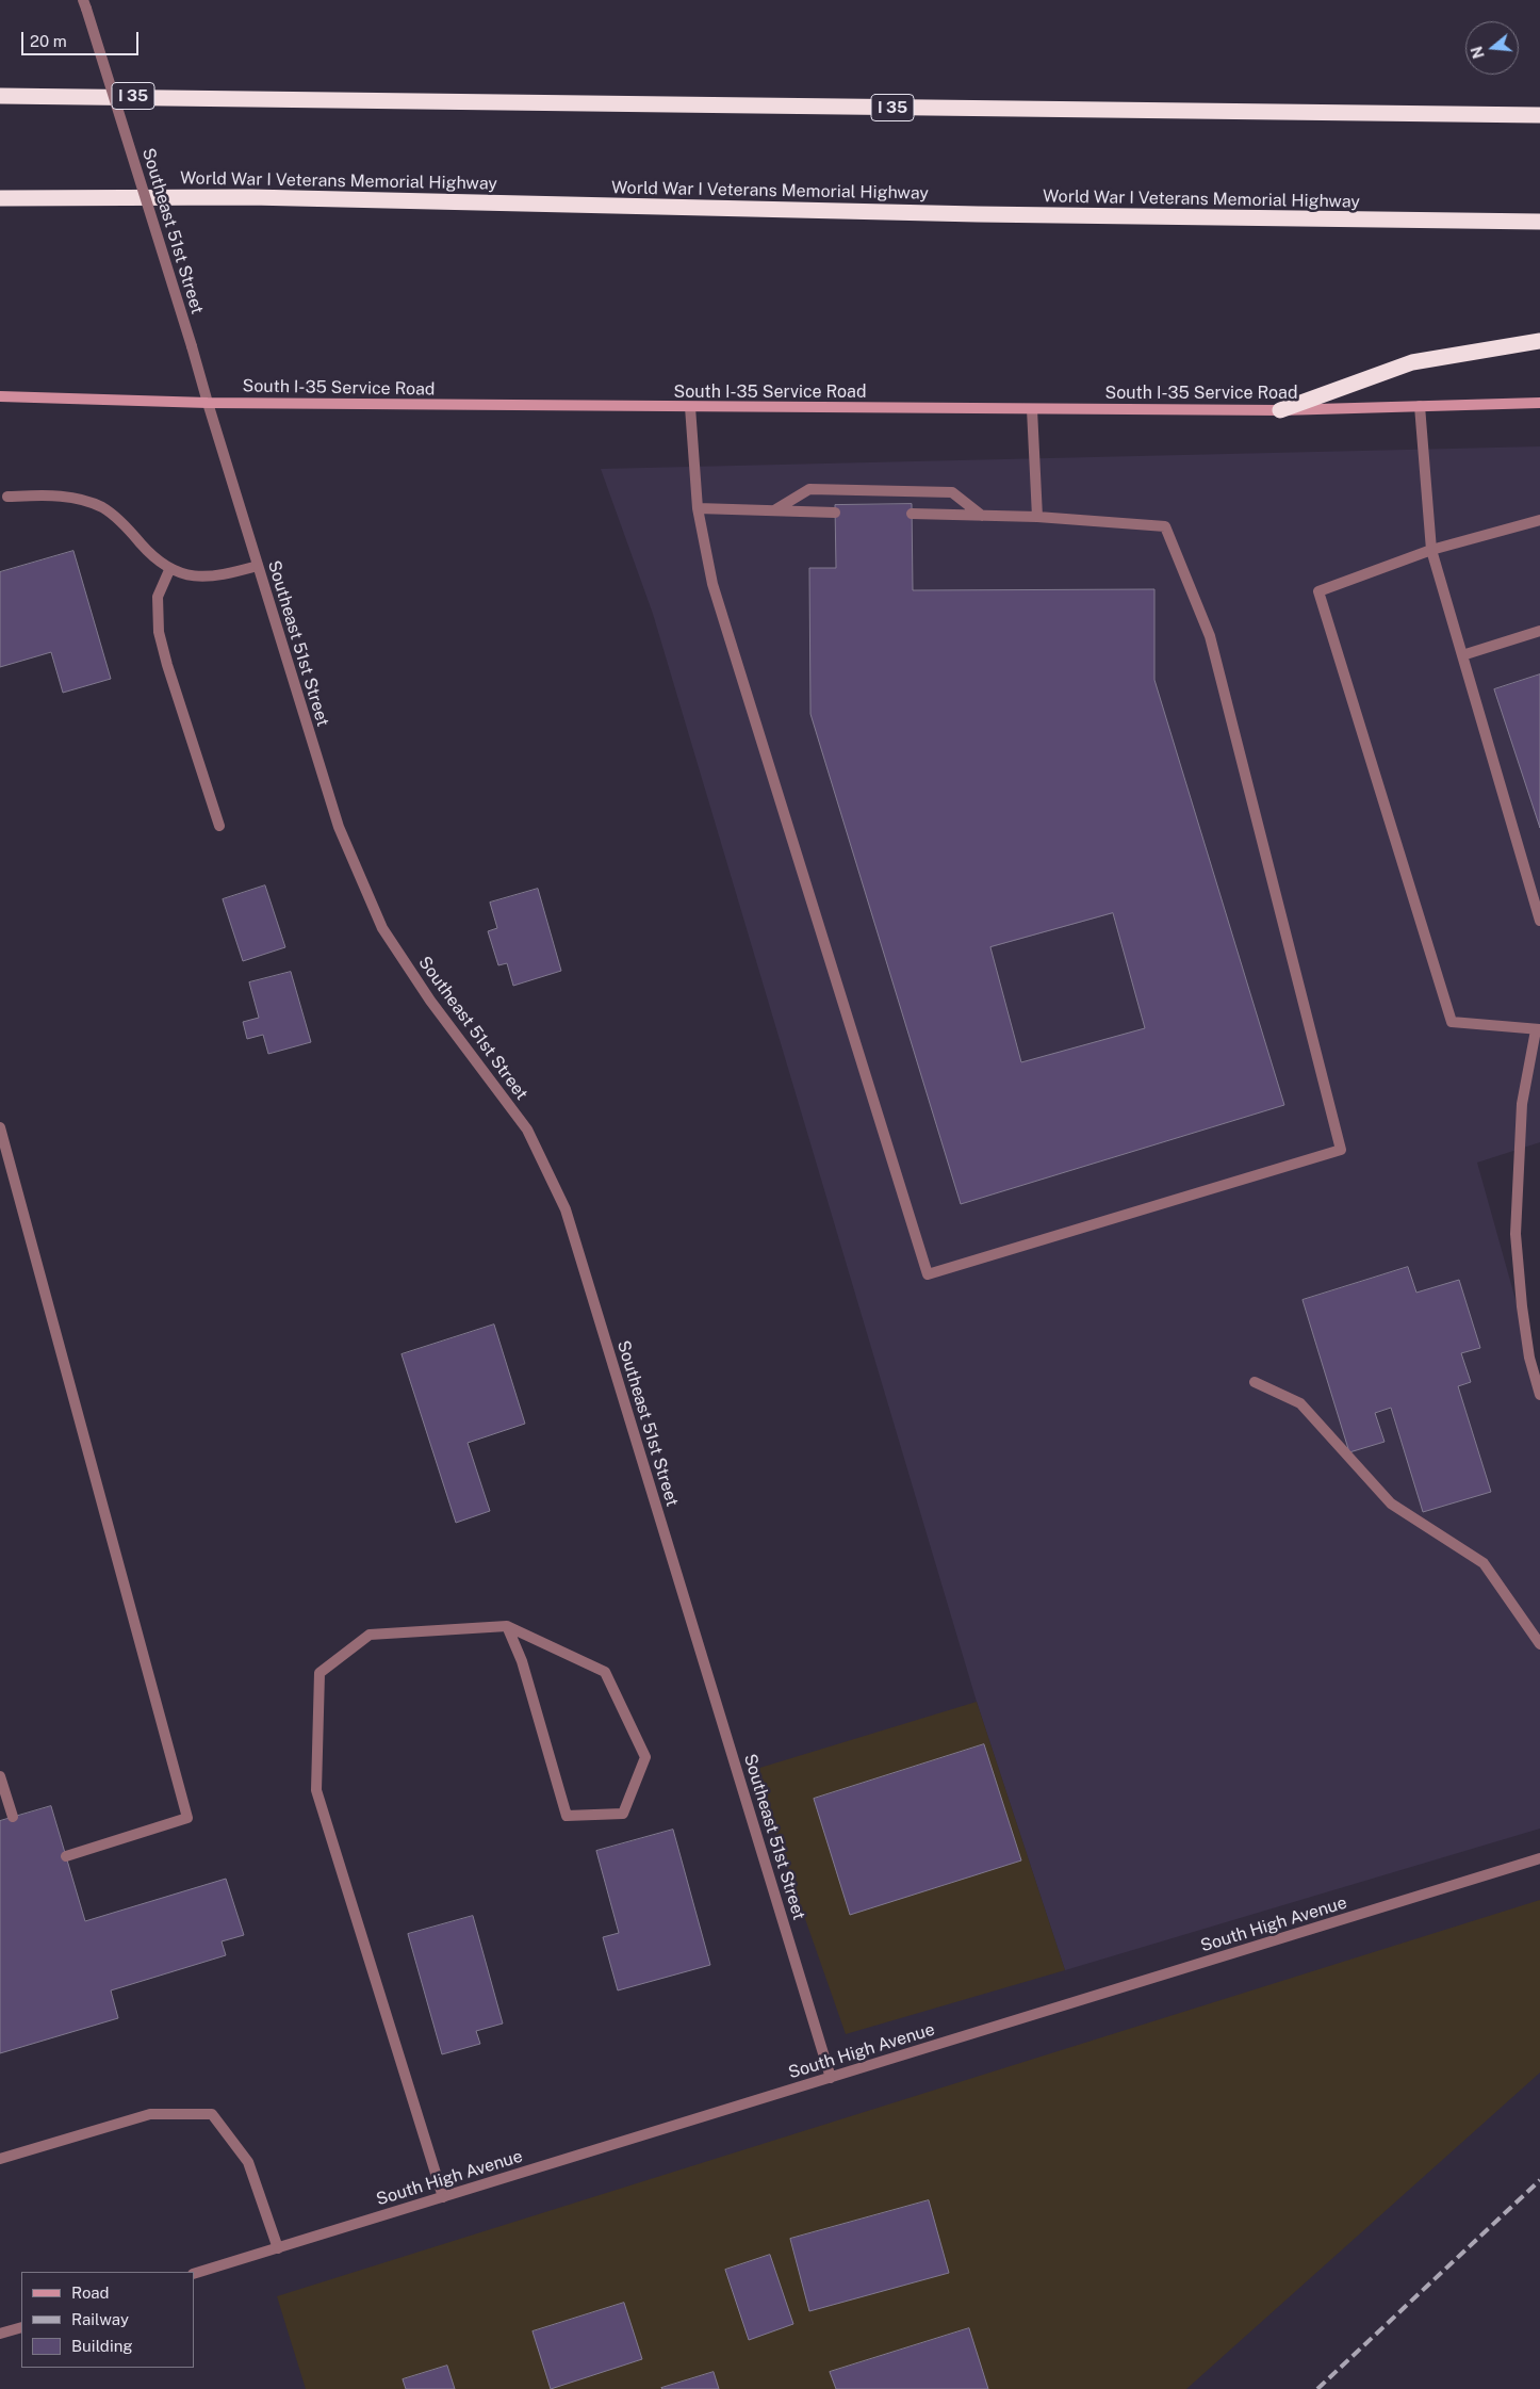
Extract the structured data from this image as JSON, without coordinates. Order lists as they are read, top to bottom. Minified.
{"streets":{"highway":["I 35","World War I Veterans Memorial Highway"],"main road":["South I-35 Service Road"],"street":["Southeast 51st Street","South High Avenue"]},"crossings":[["Southeast 51st Street","South I-35 Service Road"],["Southeast 51st Street","South High Avenue"]],"legend":["Road","Railway","Building"],"scale_bar":"20 m","north":"left"}
